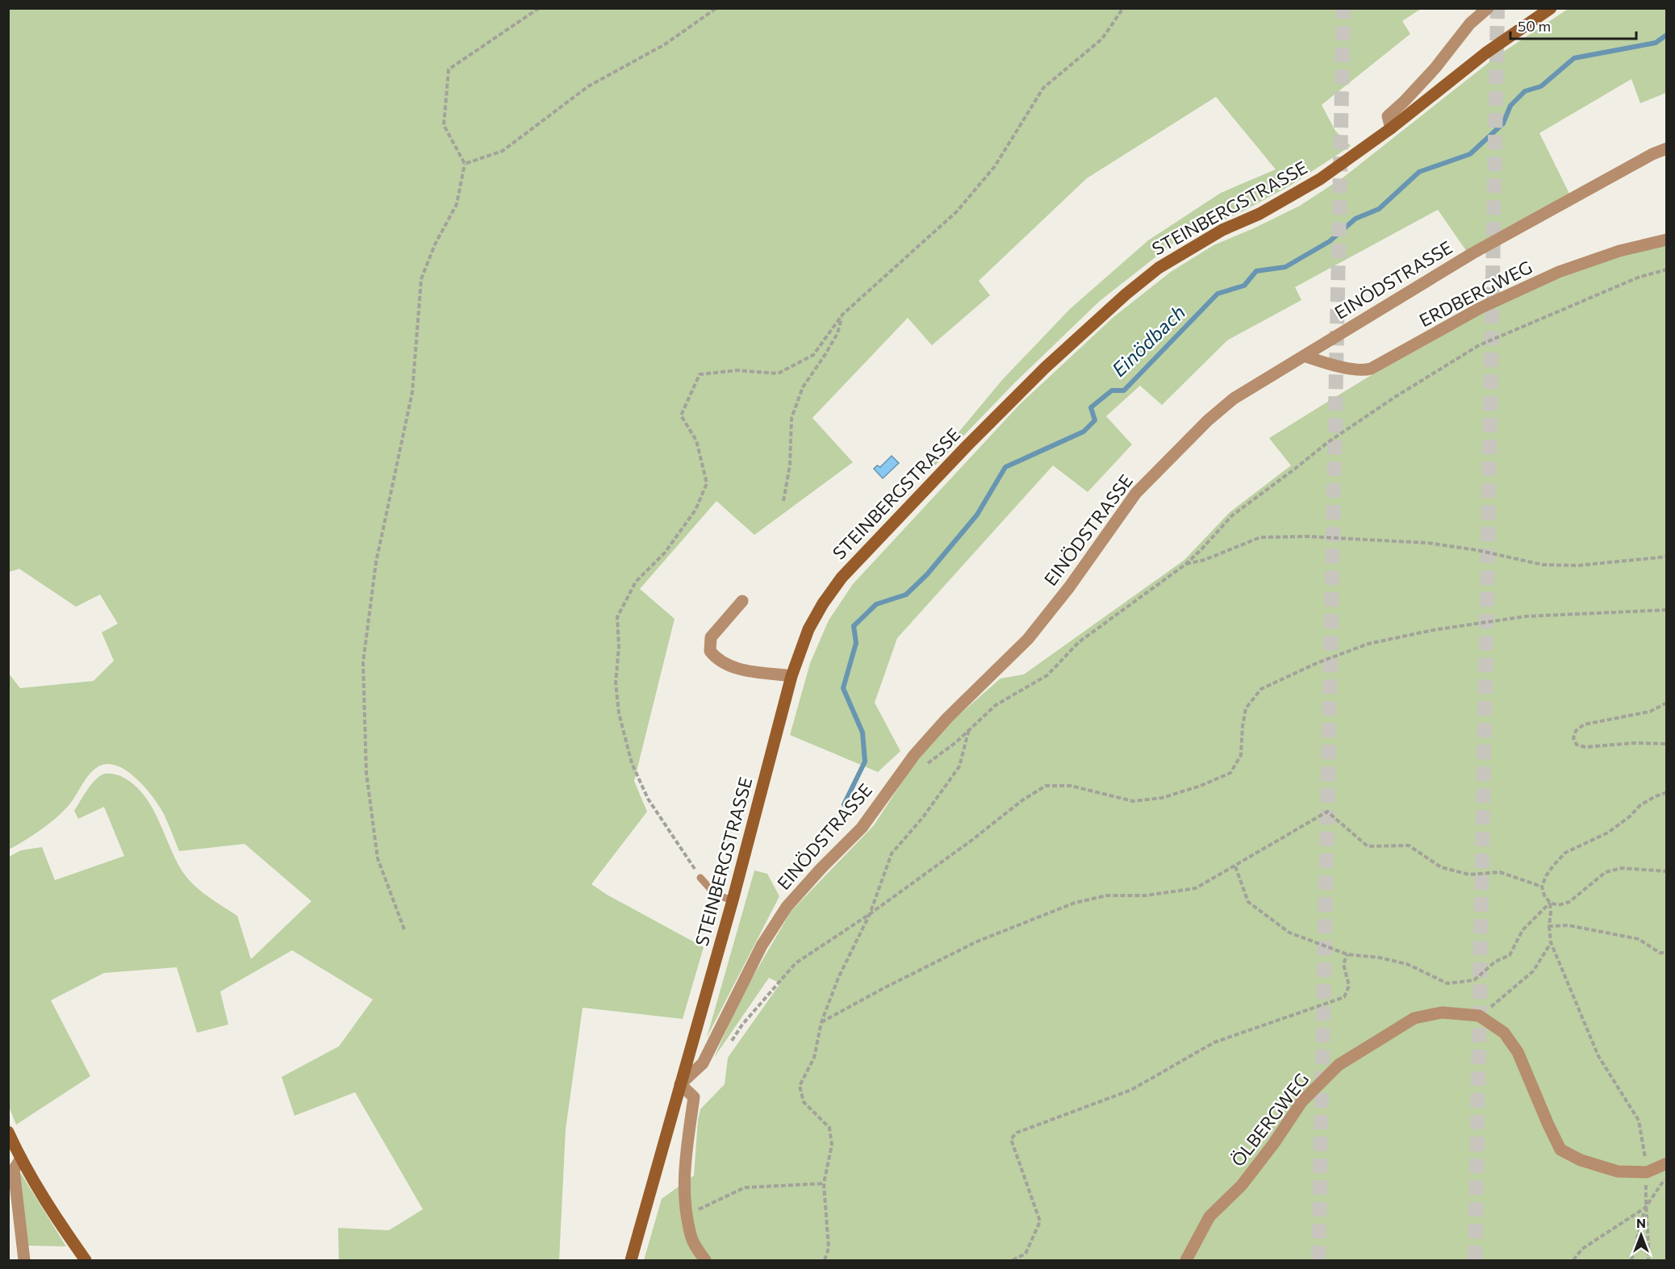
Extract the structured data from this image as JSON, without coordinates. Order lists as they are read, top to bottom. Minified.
{"streets":{"main road":["STEINBERGSTRASSE"],"street":["EINÖDSTRASSE","ERDBERGWEG","ÖLBERGWEG"]},"crossings":[["STEINBERGSTRASSE","EINÖDSTRASSE"],["EINÖDSTRASSE","ERDBERGWEG"]],"water":["Einödbach"],"scale_bar":"50 m","north":"top"}
